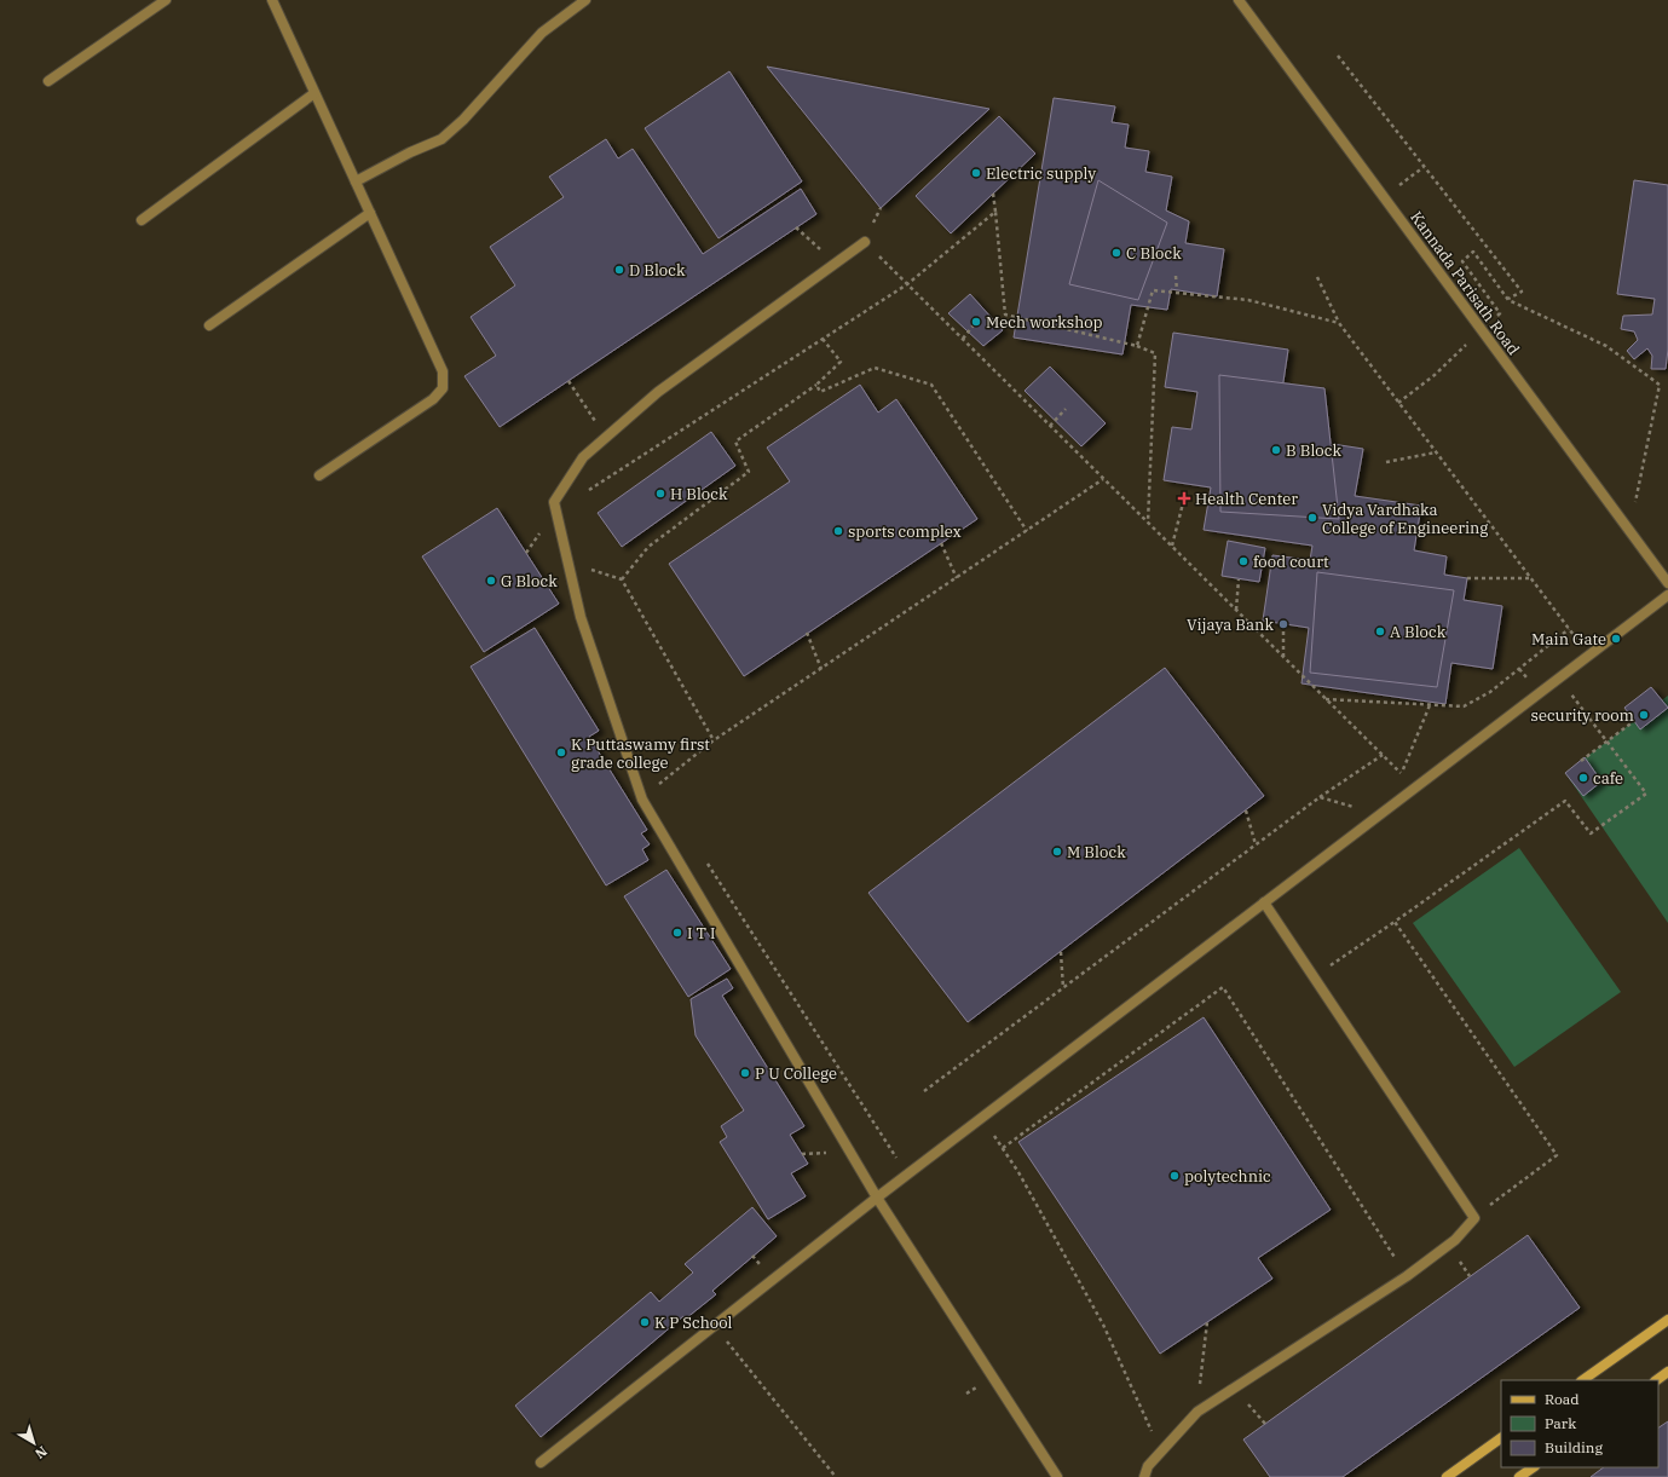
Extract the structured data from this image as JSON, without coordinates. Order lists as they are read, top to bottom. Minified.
{"streets":{"street":["Kannada Parisath Road"]},"places":{"other":["Electric supply","C Block","D Block","Mech workshop","B Block","H Block","Vidya Vardhaka College of Engineering","sports complex","food court","G Block","Vijaya Bank","A Block","Main Gate","security room","K Puttaswamy first grade college","cafe","M Block","I T I","P U College","polytechnic","K P School"],"health":["Health Center"]},"legend":["Road","Park","Building"],"north":"bottom right"}
